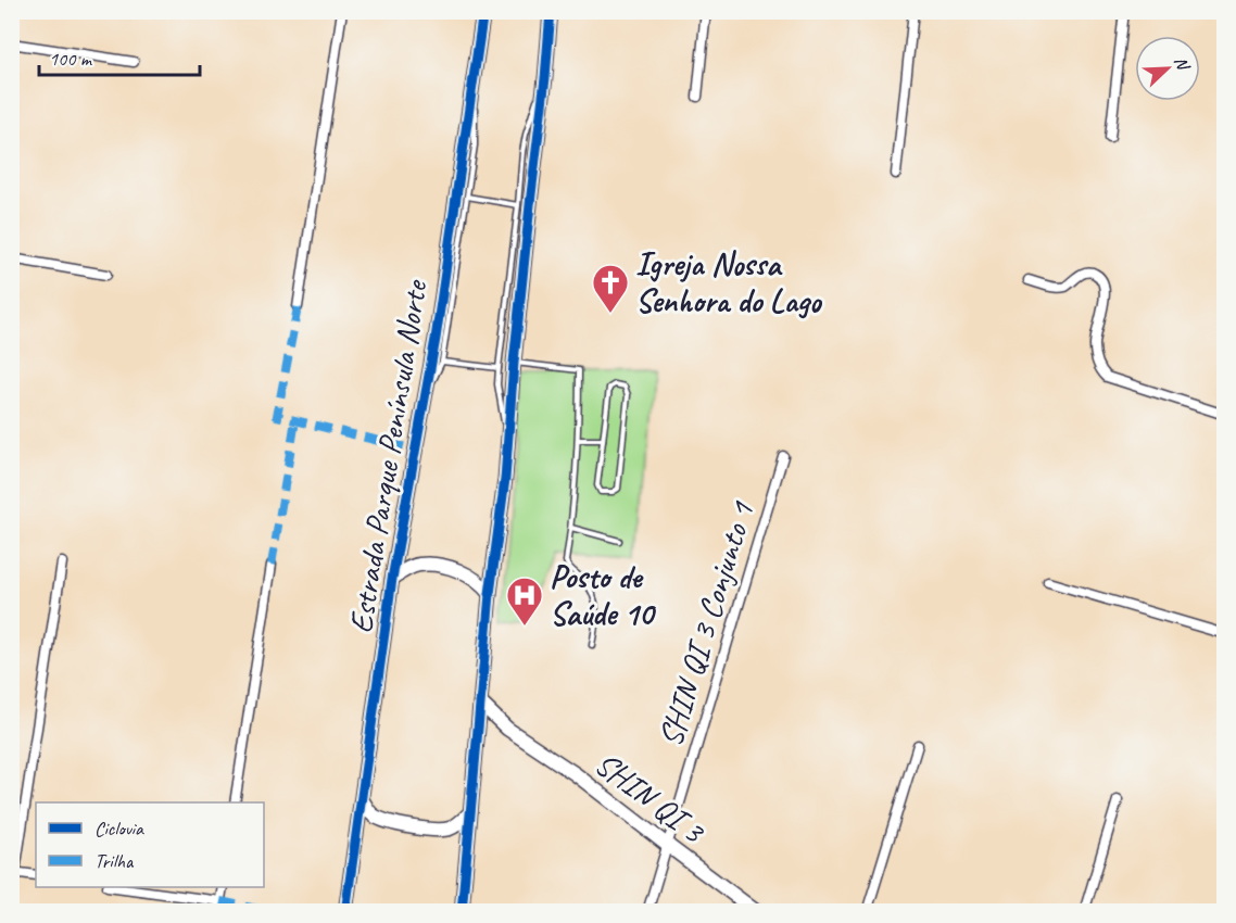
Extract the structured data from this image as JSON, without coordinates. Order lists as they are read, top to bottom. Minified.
{"streets":{"main road":["Estrada Parque Península Norte","SHIN QI 3"],"street":["SHIN QI 3 Conjunto 1"]},"crossings":[["SHIN QI 3 Conjunto 1","SHIN QI 3"]],"places":{"church":["Igreja Nossa Senhora do Lago"],"hospital":["Posto de Saúde 10"]},"legend":["Ciclovia","Trilha"],"scale_bar":"100 m","north":"top right"}
